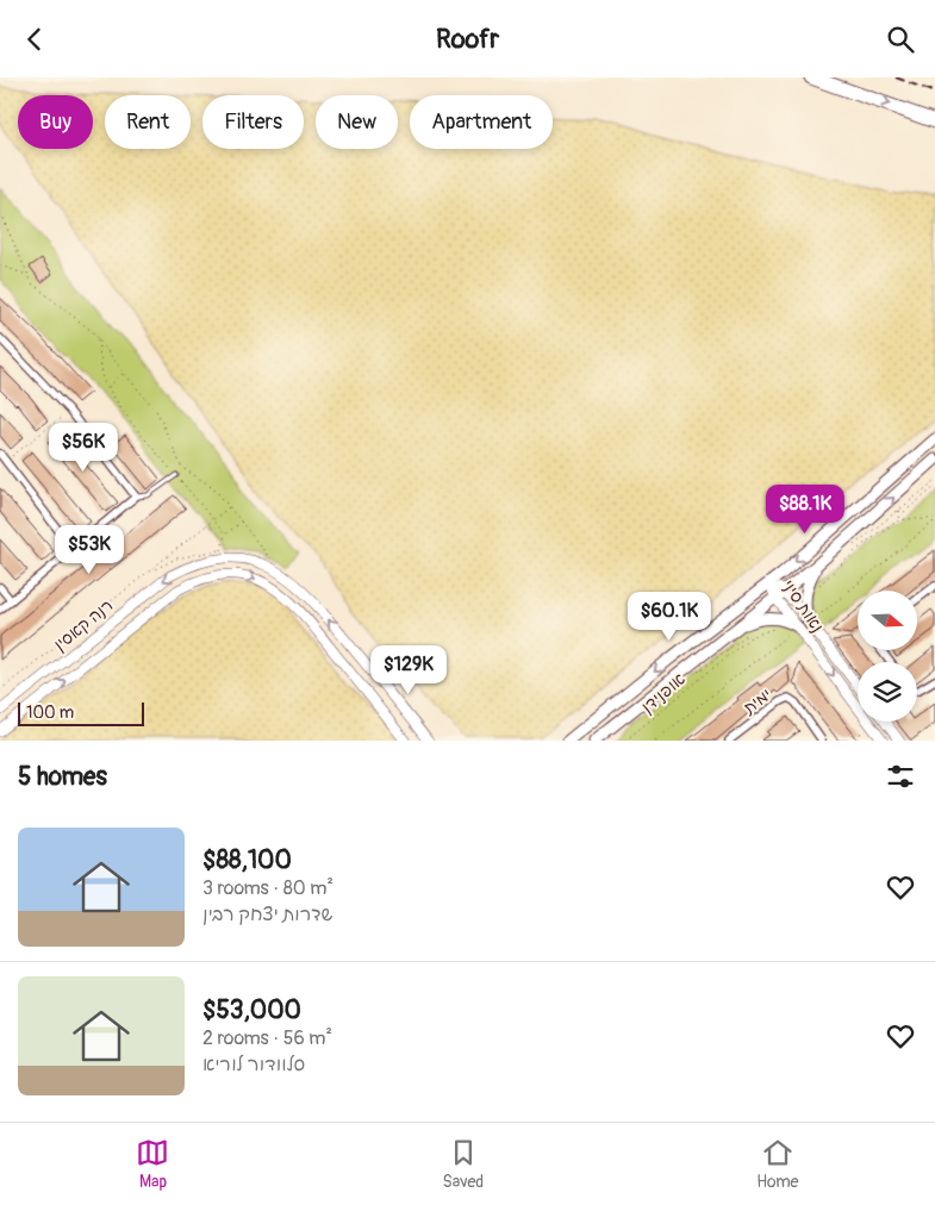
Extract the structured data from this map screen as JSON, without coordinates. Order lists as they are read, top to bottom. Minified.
{"streets":{"street":["נאות סיני","רנה קאסין","ימית"],"path":["אופנידן"]},"scale_bar":"100 m","north":"right","page":{"header":"Roofr","chip":["Buy","Rent","Filters","New","Apartment"],"price":["$56K","$88.1K","$53K","$60.1K","$129K"],"scale":"100 m","heading":"5 homes","list":[{"name":"$88,100","note":"3 rooms · 80 m² · שדרות יצחק רבין"},{"name":"$53,000","note":"2 rooms · 56 m² · סלוודור לוריא"}],"tabs":["Map","Saved","Home"]}}
